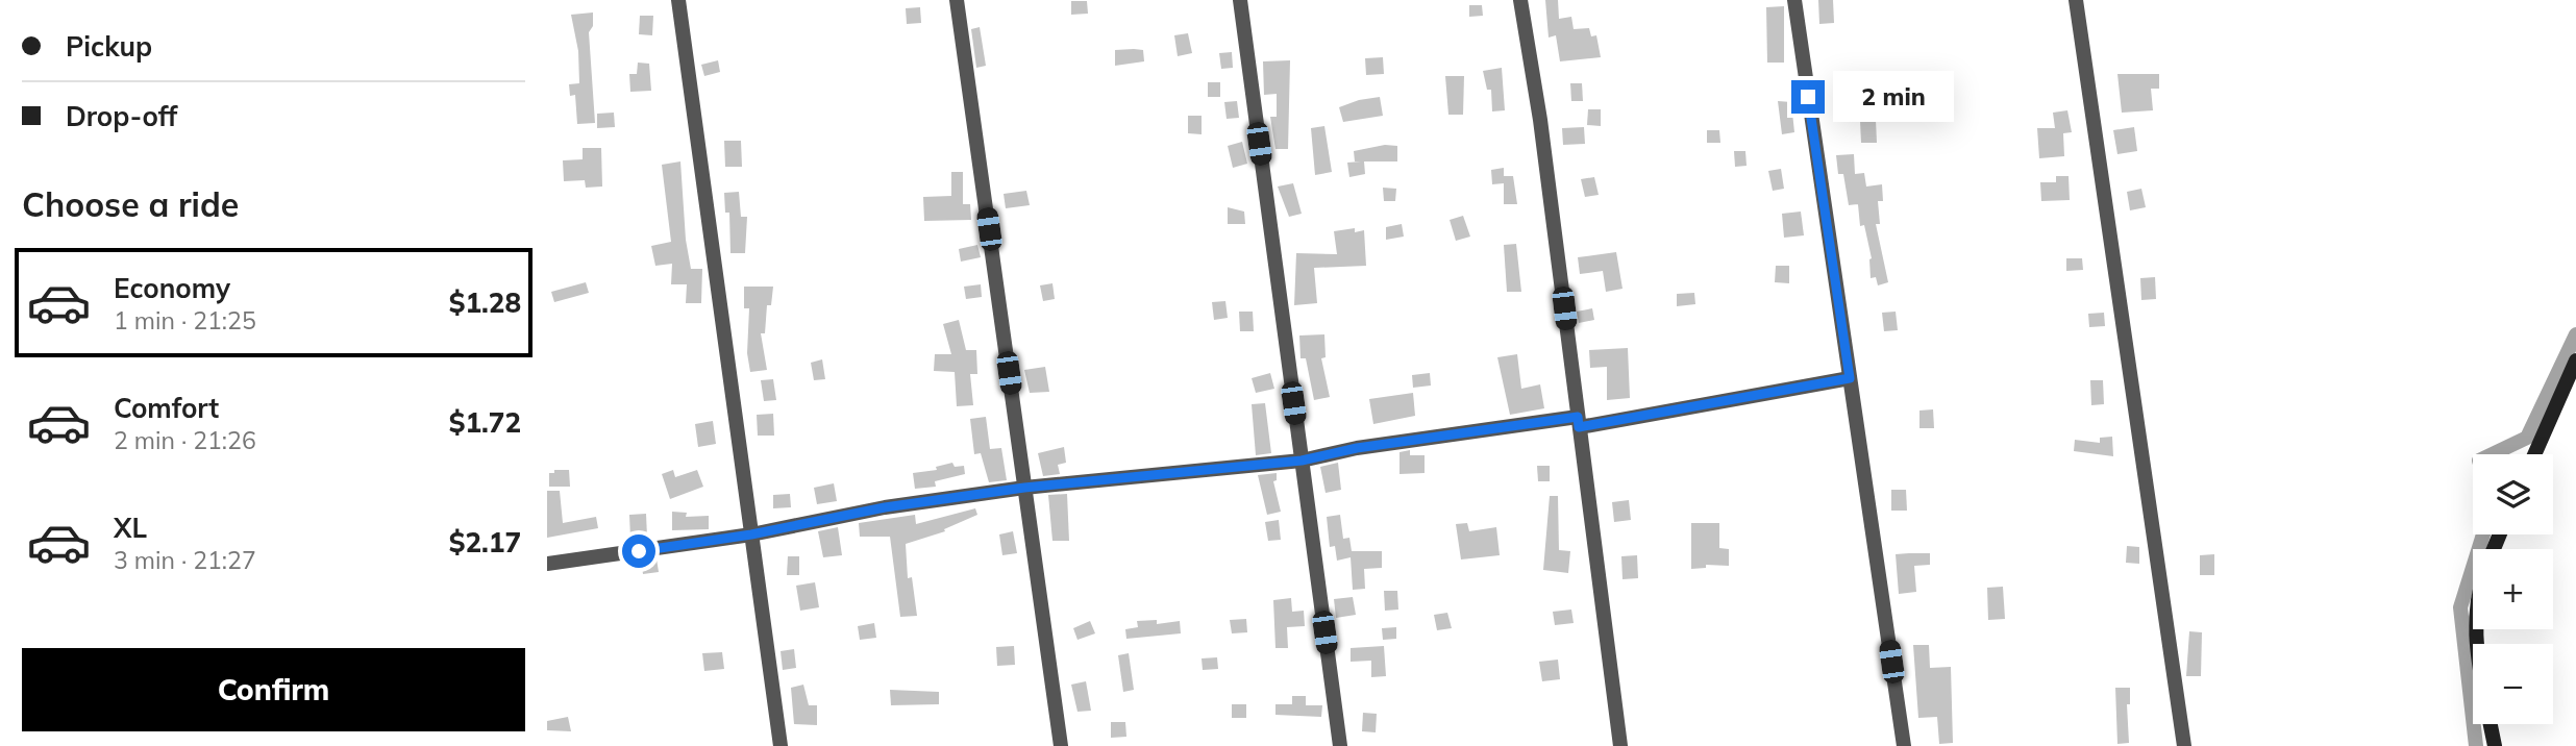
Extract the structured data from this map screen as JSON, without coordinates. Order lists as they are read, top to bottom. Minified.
{"page":{"banner":["Pickup","Drop-off"],"bubble":"2 min","heading":"Choose a ride","list":[{"name":"Economy","note":"1 min · 21:25","value":"$1.28"},{"name":"Comfort","note":"2 min · 21:26","value":"$1.72"},{"name":"XL","note":"3 min · 21:27","value":"$2.17"}],"map_buttons":["+","−"],"buttons":"Confirm"}}
